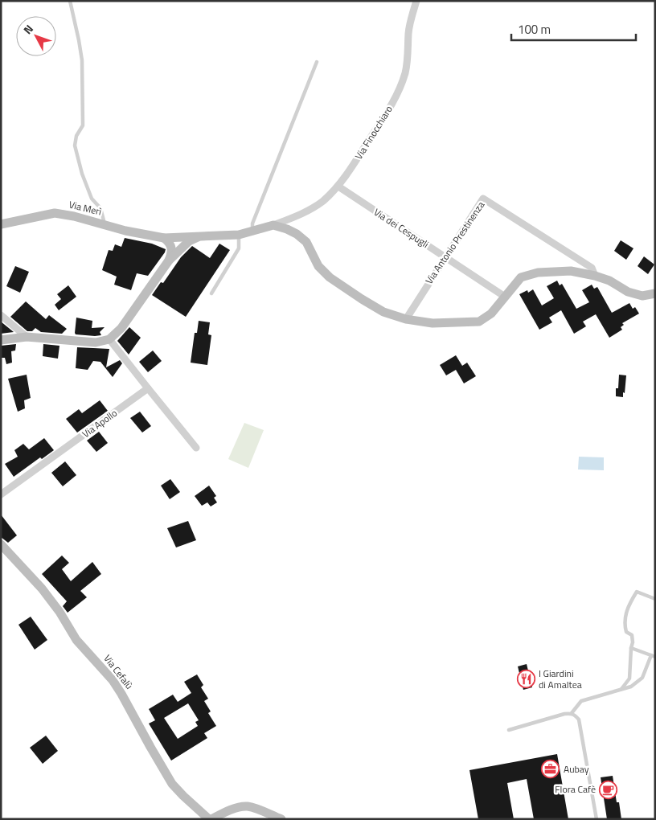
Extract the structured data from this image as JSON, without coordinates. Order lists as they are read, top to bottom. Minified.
{"streets":{"street":["Via Finocchiaro","Via Merì","Via dei Cespugli","Via Antonio Prestinenza","Via Apollo","Via Cefalù"]},"crossings":[["Via Finocchiaro","Via Merì"],["Via Finocchiaro","Via dei Cespugli"],["Via dei Cespugli","Via Antonio Prestinenza"]],"places":{"restaurant":["I Giardini di Amaltea"],"office":["Aubay"],"cafe":["Flora Cafè"]},"scale_bar":"100 m","north":"top left"}
